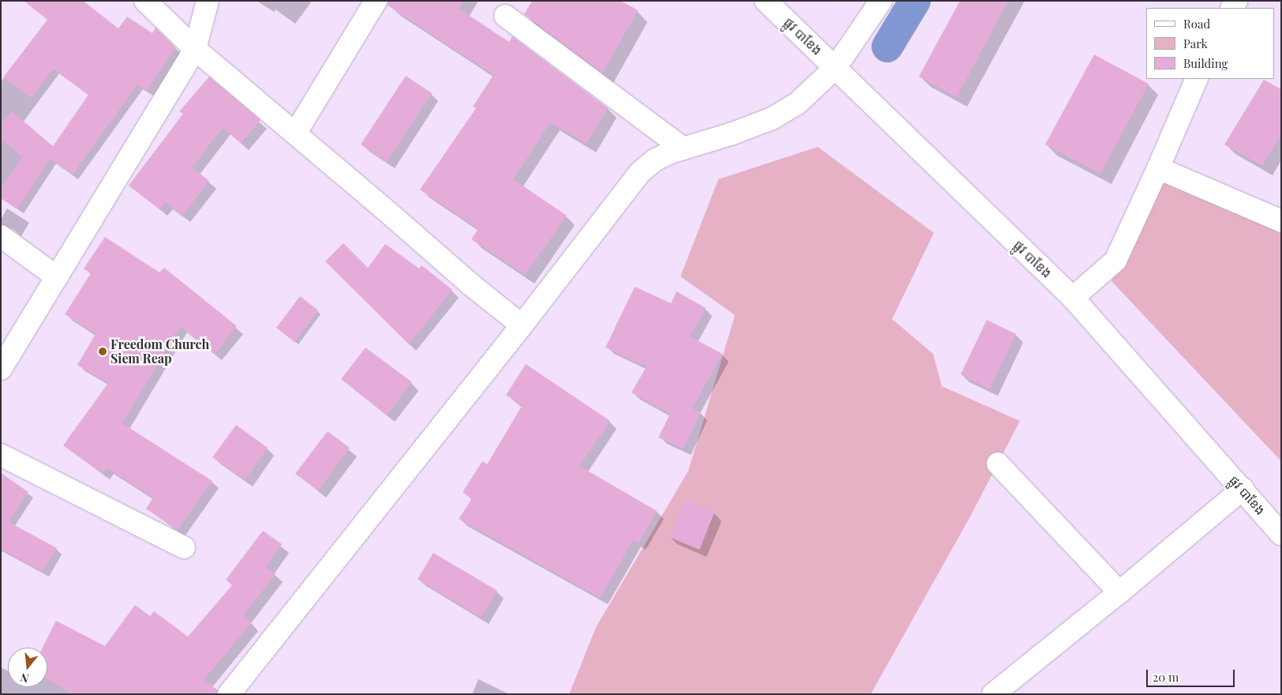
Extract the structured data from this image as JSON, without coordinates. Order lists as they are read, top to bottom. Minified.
{"streets":{"street":["ផ្លូវ បាខែង"]},"places":["Freedom Church Siem Reap"],"legend":["Road","Park","Building"],"scale_bar":"20 m","north":"bottom"}
